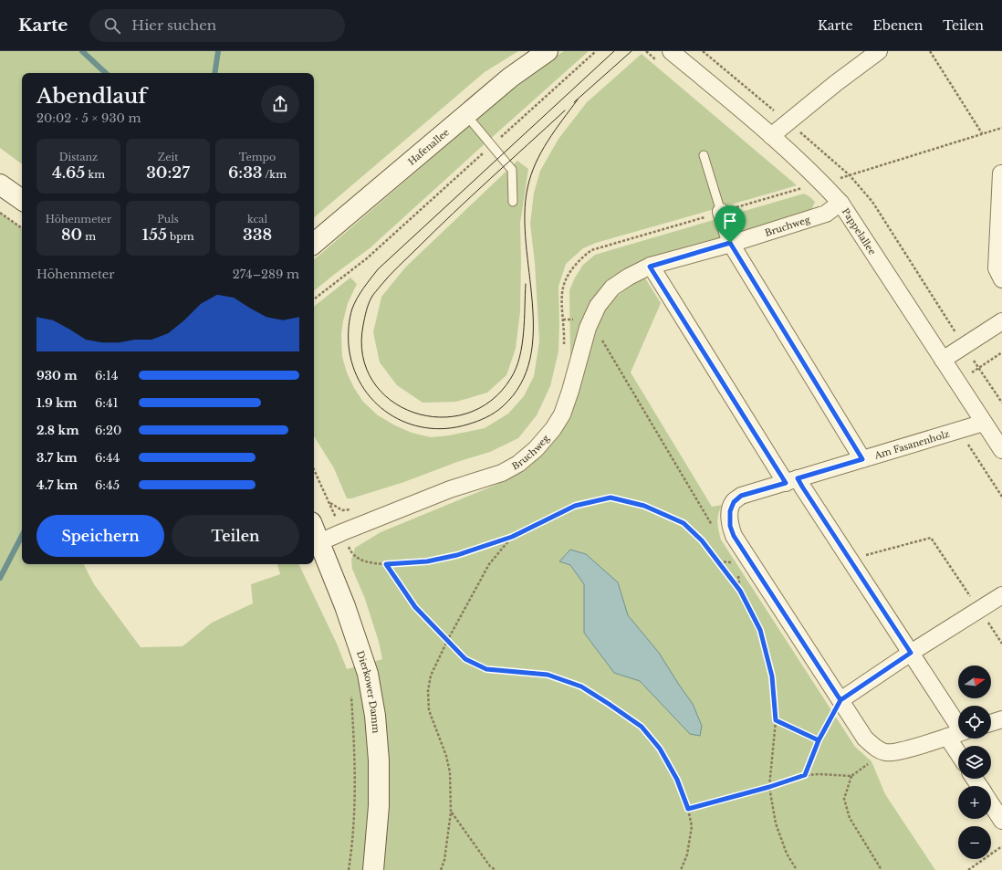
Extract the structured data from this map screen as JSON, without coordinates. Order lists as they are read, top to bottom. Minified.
{"streets":{"street":["Hafenallee","Bruchweg","Pappelallee","Am Fasanenholz","Dierkower Damm"]},"crossings":[["Bruchweg","Pappelallee"],["Bruchweg","Dierkower Damm"],["Pappelallee","Am Fasanenholz"]],"north":"right","page":{"header":"Karte","search":"Hier suchen","nav":["Karte","Ebenen","Teilen"],"heading":["Abendlauf","20:02 · 5 × 930 m"],"stats":[["Distanz","4.65 km"],["Zeit","30:27"],["Tempo","6:33 /km"],["Höhenmeter","80 m"],["Puls","155 bpm"],["kcal","338"]],"chart":["Höhenmeter","274–289 m"],"list":[{"name":"930 m","note":"6:14"},{"name":"1.9 km","note":"6:41"},{"name":"2.8 km","note":"6:20"},{"name":"3.7 km","note":"6:44"},{"name":"4.7 km","note":"6:45"}],"buttons":["Speichern","Teilen"],"map_buttons":["+","−"]}}
